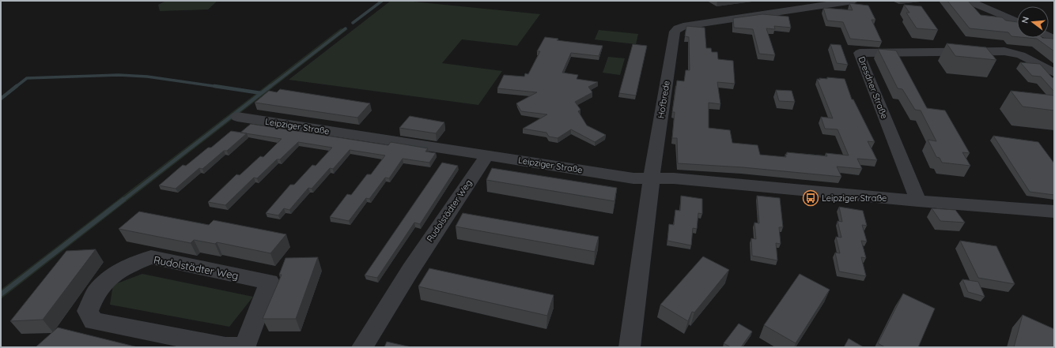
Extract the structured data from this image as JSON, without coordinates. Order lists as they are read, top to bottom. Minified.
{"streets":{"street":["Dresdner Straße","Hofbrede","Leipziger Straße","Rudolstädter Weg"]},"crossings":[["Dresdner Straße","Leipziger Straße"],["Hofbrede","Leipziger Straße"],["Leipziger Straße","Rudolstädter Weg"]],"places":{"bus stop":["Leipziger Straße"]},"north":"left"}
